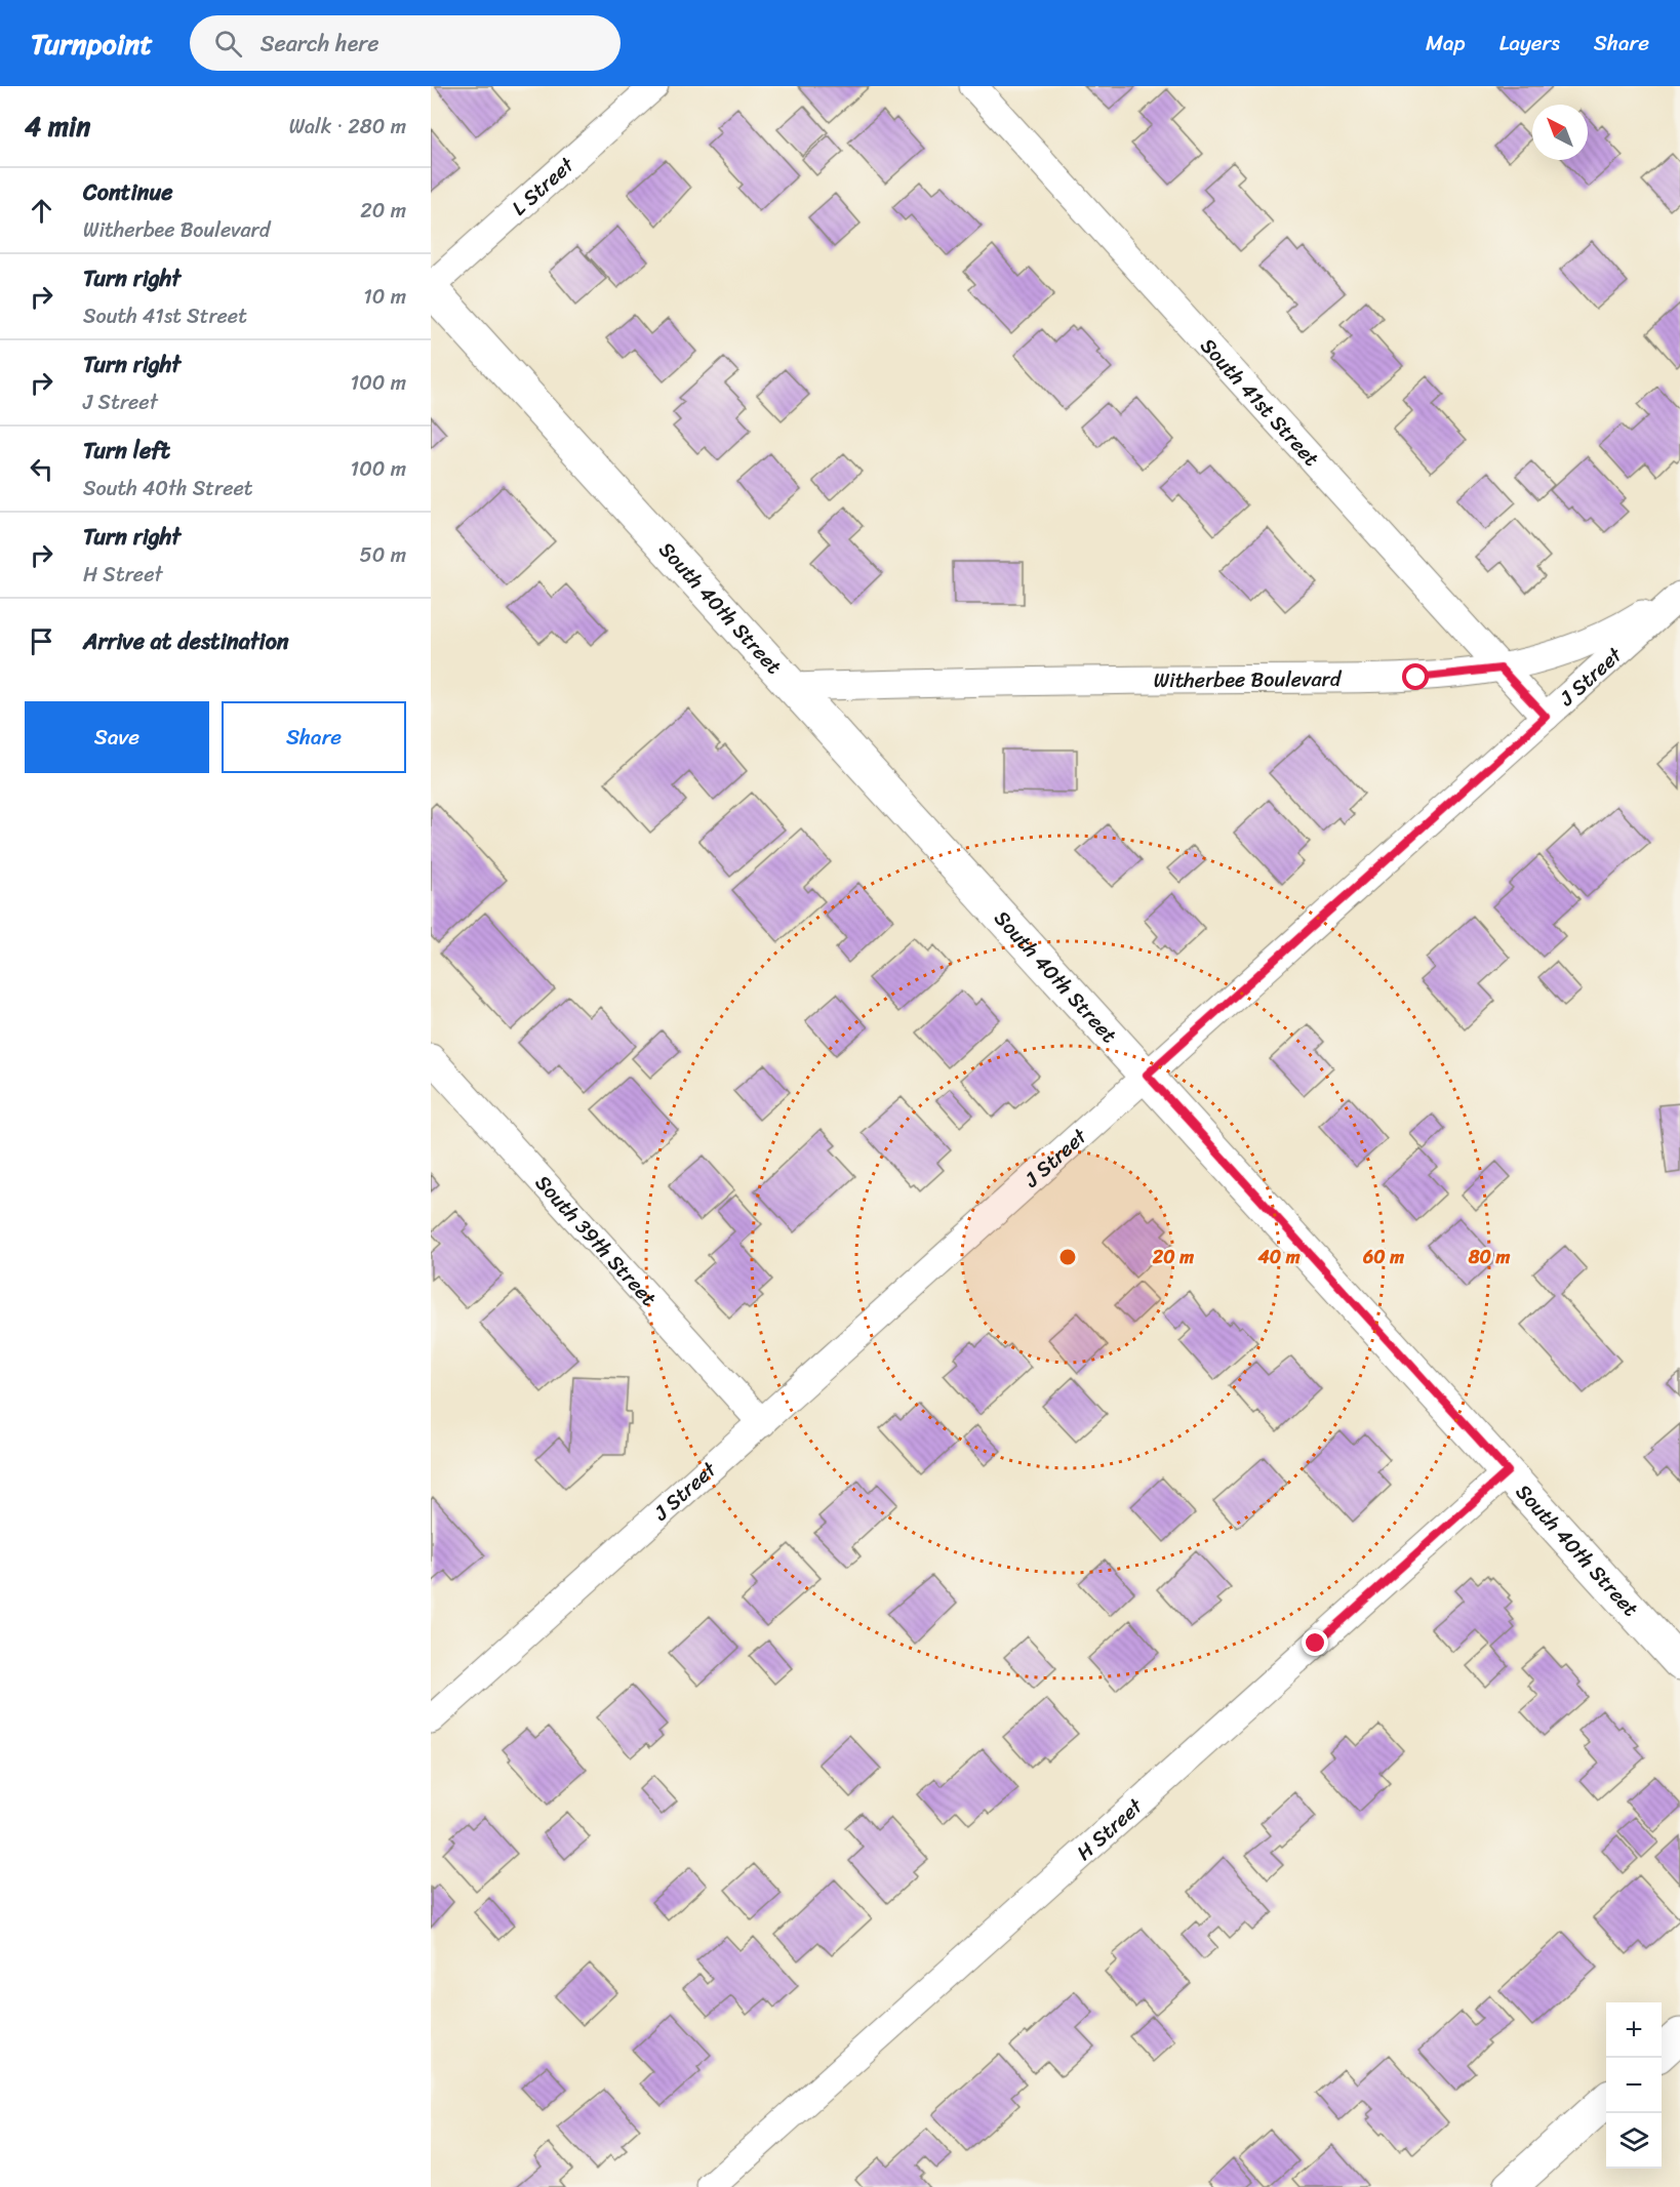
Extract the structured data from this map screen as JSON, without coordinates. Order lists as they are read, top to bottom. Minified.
{"streets":{"main road":["South 40th Street"],"street":["L Street","South 41st Street","J Street","Witherbee Boulevard","South 39th Street","H Street"]},"crossings":[["L Street","South 40th Street"],["South 41st Street","J Street"],["South 41st Street","Witherbee Boulevard"],["South 40th Street","J Street"],["South 40th Street","Witherbee Boulevard"],["South 40th Street","H Street"],["J Street","South 39th Street"]],"north":"top left","page":{"header":"Turnpoint","search":"Search here","nav":["Map","Layers","Share"],"heading":["4 min","Walk · 280 m"],"list":[["Continue","Witherbee Boulevard","20 m"],["Turn right","South 41st Street","10 m"],["Turn right","J Street","100 m"],["Turn left","South 40th Street","100 m"],["Turn right","H Street","50 m"],"Arrive at destination"],"buttons":["Save","Share"],"map_buttons":["+","−"]},"rings":["20 m","40 m","60 m","80 m"]}
